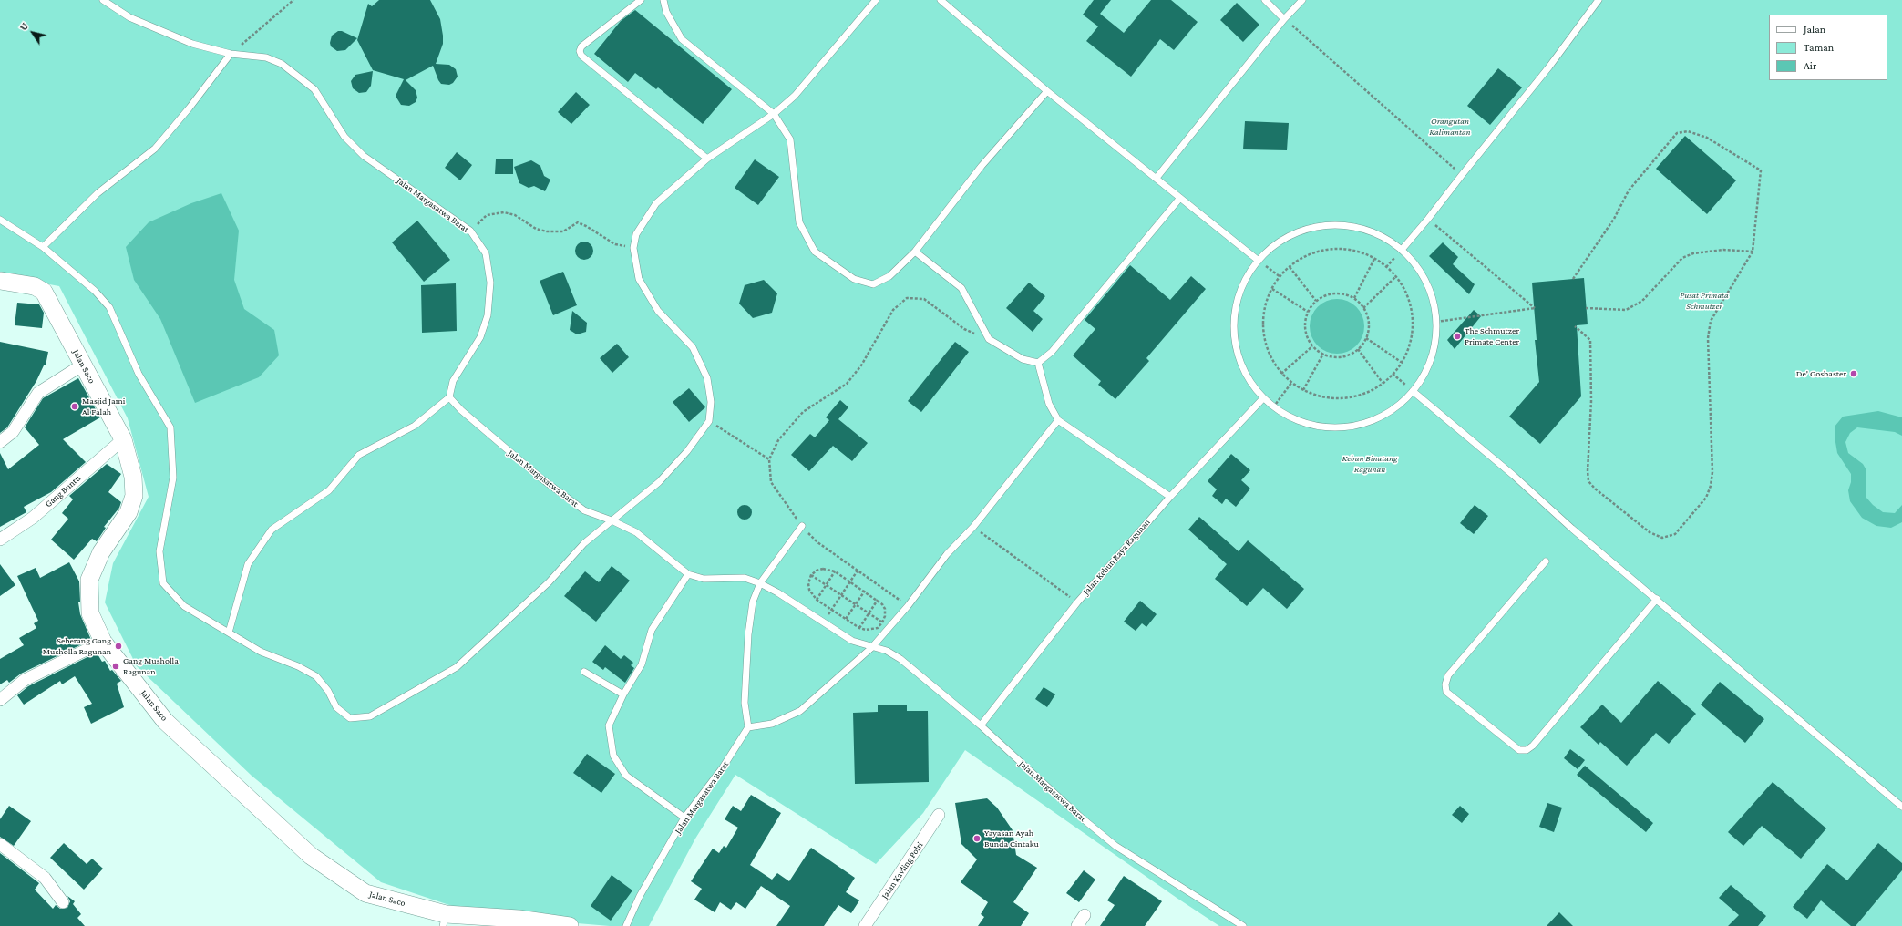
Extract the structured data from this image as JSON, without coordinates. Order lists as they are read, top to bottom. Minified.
{"streets":{"main road":["Jalan Saco"],"street":["Gang Buntu","Jalan Kavling Polri"],"lane":["Jalan Margasatwa Barat","Jalan Kebun Raya Ragunan"]},"crossings":[["Jalan Margasatwa Barat","Jalan Kebun Raya Ragunan"],["Jalan Saco","Gang Buntu"]],"parks":["Orangutan Kalimantan","Pusat Primata Schmutzer","Kebun Binatang Ragunan"],"places":["The Schmutzer Primate Center","De' Gosbaster","Masjid Jami Al Falah","Seberang Gang Musholla Ragunan","Gang Musholla Ragunan","Yayasan Ayah Bunda Cintaku"],"legend":["Jalan","Taman","Air"],"north":"top left"}
